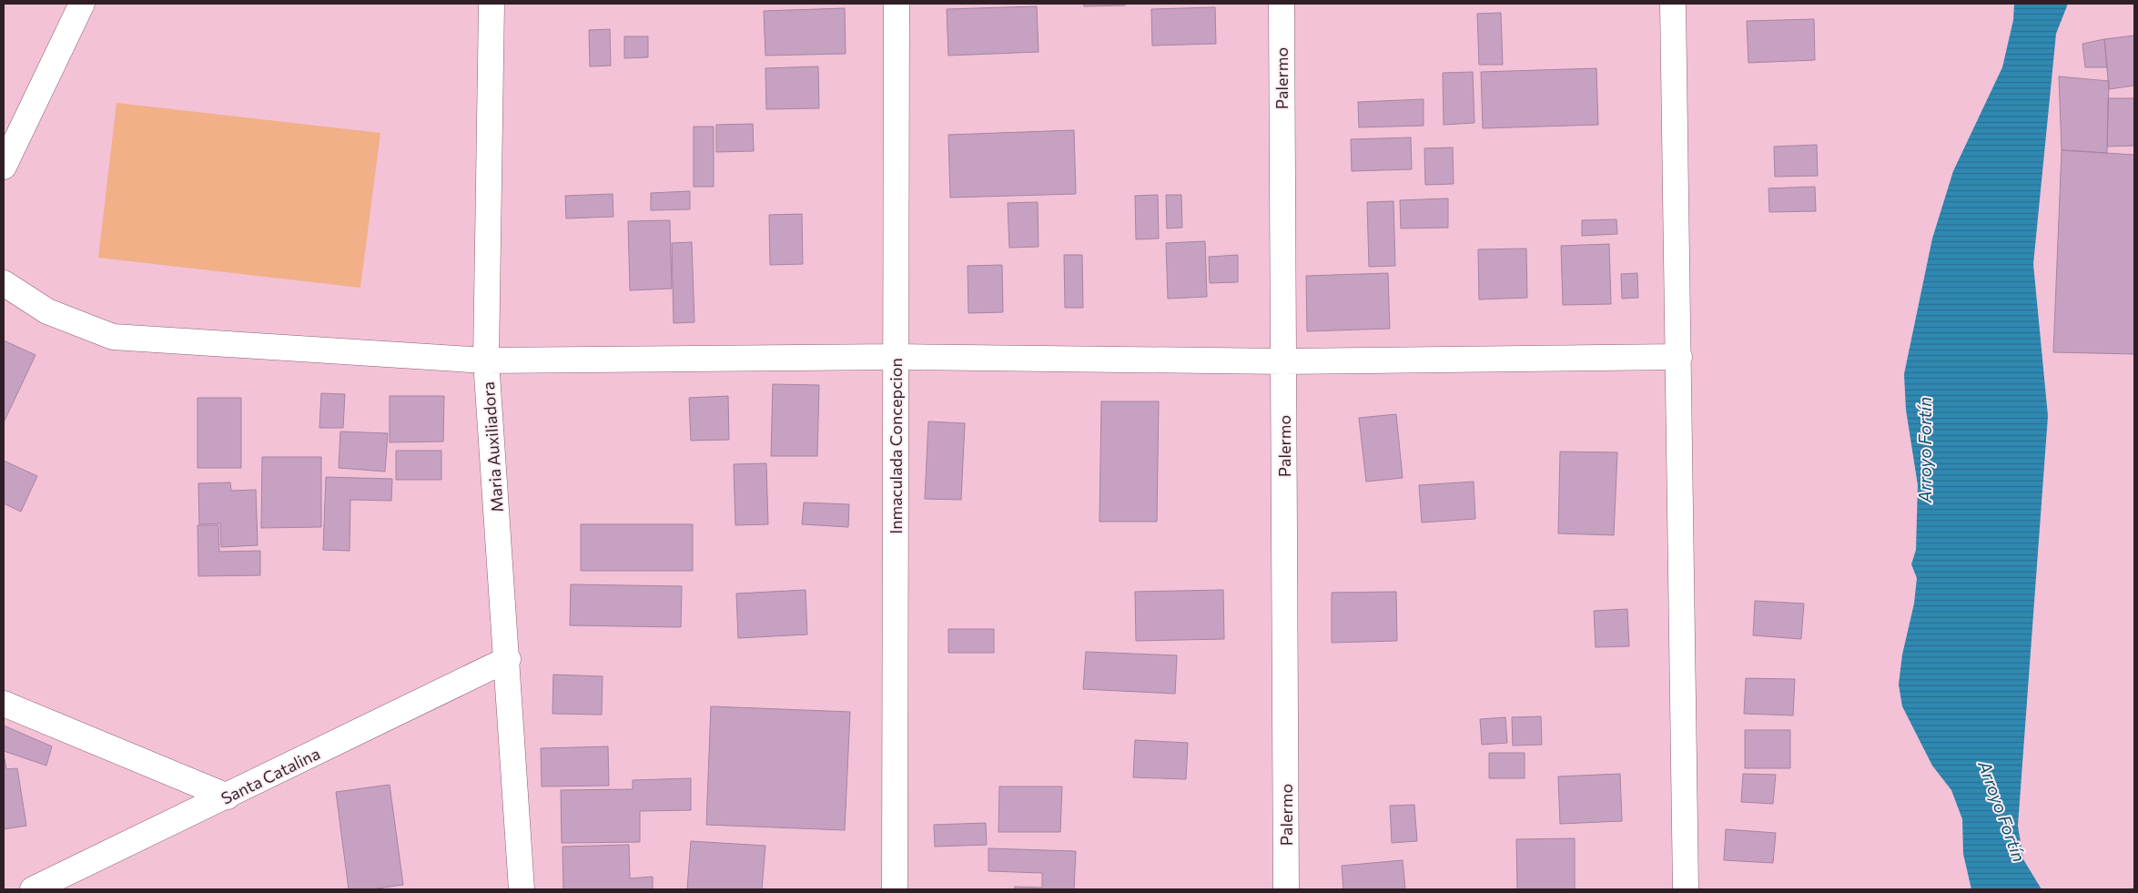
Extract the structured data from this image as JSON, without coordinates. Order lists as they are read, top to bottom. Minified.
{"streets":{"street":["Palermo","Inmaculada Concepcion","Maria Auxiliadora","Santa Catalina"]},"crossings":[["Maria Auxiliadora","Santa Catalina"]],"water":["Arroyo Fortín"]}
